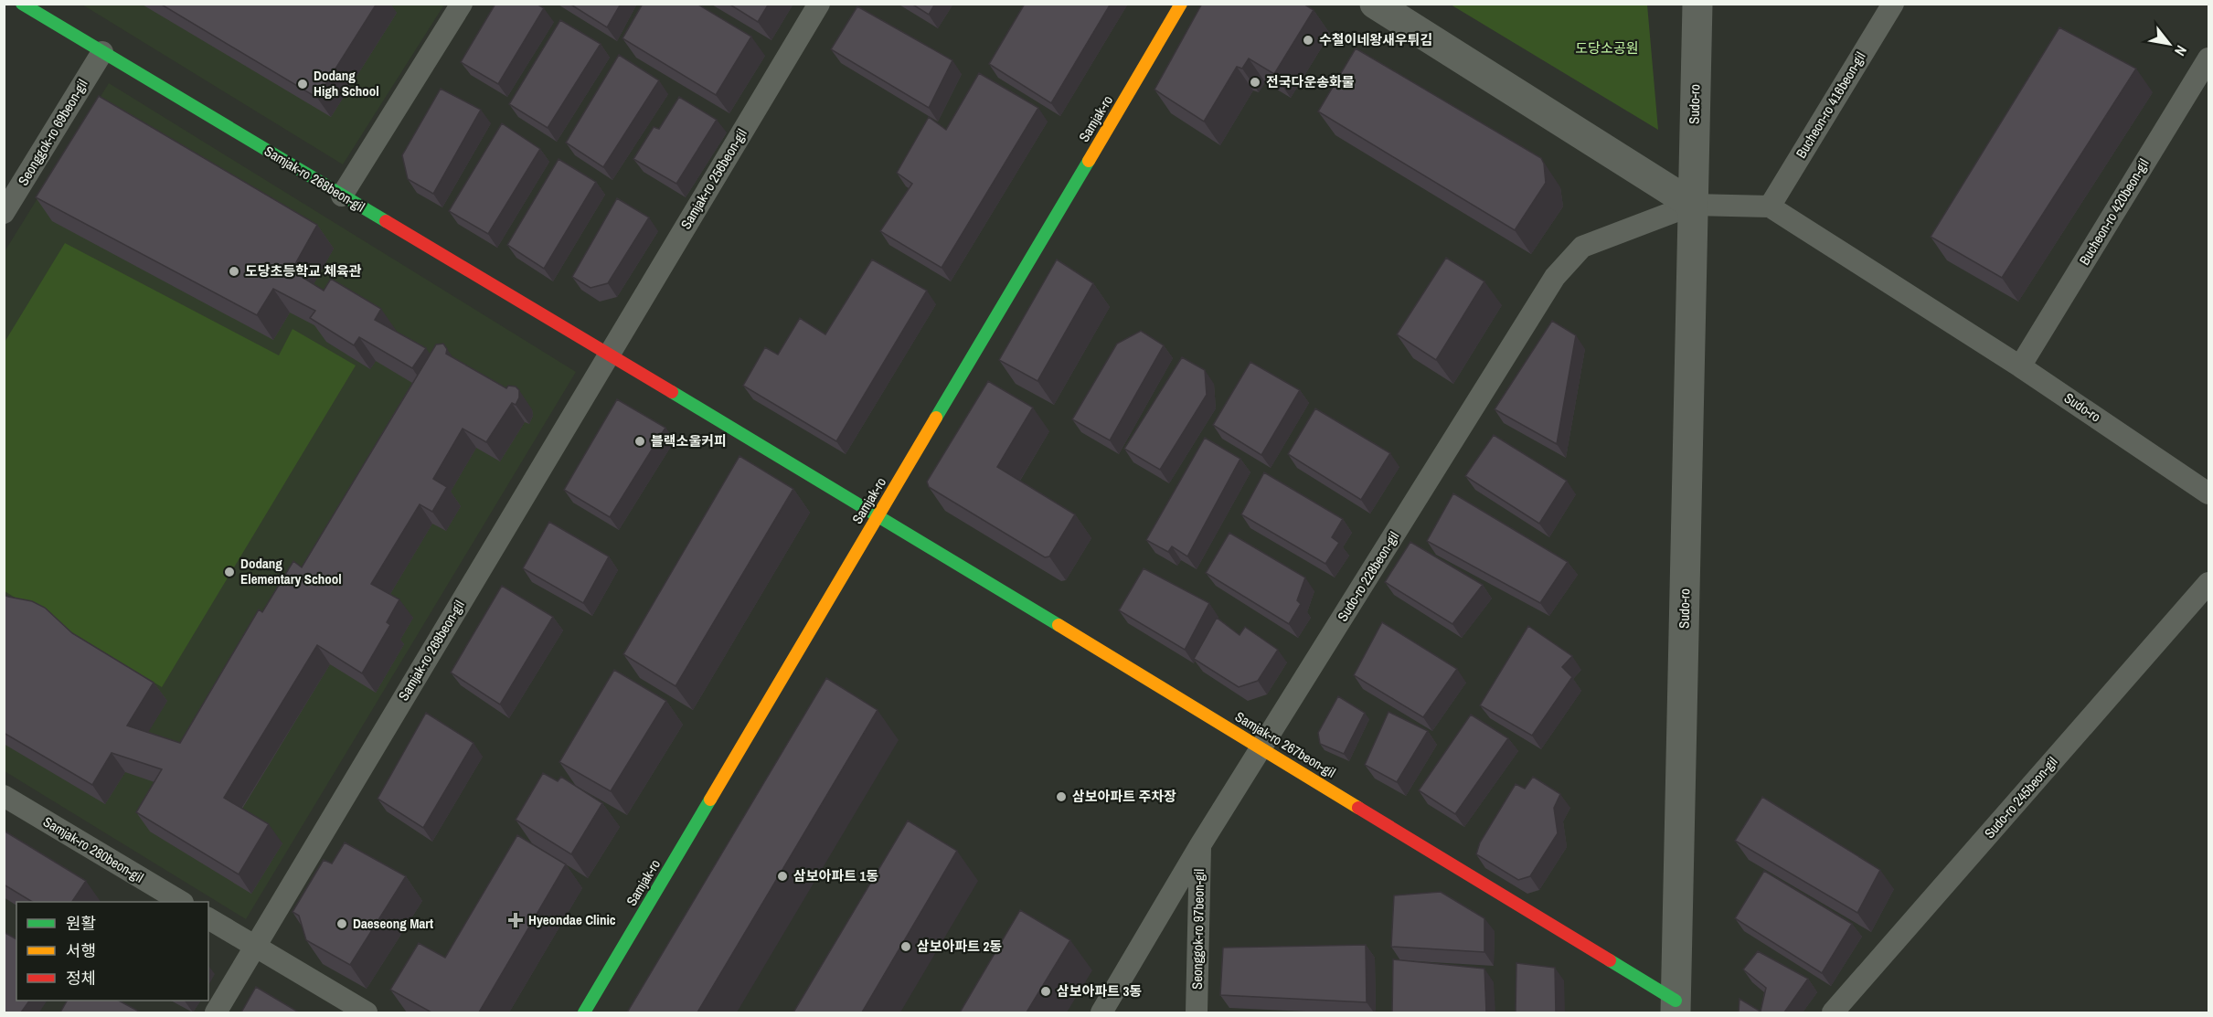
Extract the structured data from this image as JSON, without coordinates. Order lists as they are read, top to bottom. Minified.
{"streets":{"street":["Sudo-ro","Samjak-ro","Samjak-ro 268beon-gil","Samjak-ro 267beon-gil"],"lane":["Bucheon-ro 416beon-gil","Seonggok-ro 69beon-gil","Samjak-ro 256beon-gil","Bucheon-ro 420beon-gil","Sudo-ro 228beon-gil","Sudo-ro 245beon-gil","Samjak-ro 280beon-gil","Seonggok-ro 97beon-gil"]},"crossings":[["Sudo-ro","Bucheon-ro 416beon-gil"],["Sudo-ro","Bucheon-ro 420beon-gil"],["Sudo-ro","Sudo-ro 228beon-gil"],["Sudo-ro","Samjak-ro 267beon-gil"],["Samjak-ro","Samjak-ro 268beon-gil"],["Samjak-ro","Samjak-ro 267beon-gil"],["Seonggok-ro 69beon-gil","Samjak-ro 268beon-gil"],["Samjak-ro 268beon-gil","Samjak-ro 256beon-gil"],["Samjak-ro 268beon-gil","Samjak-ro 267beon-gil"],["Sudo-ro 228beon-gil","Samjak-ro 267beon-gil"],["Sudo-ro 228beon-gil","Seonggok-ro 97beon-gil"]],"parks":["도당소공원"],"places":{"other":["수철이네왕새우튀김","전국다운송화물","Dodang High School","도당초등학교 체육관","블랙소울커피","Dodang Elementary School","삼보아파트 주차장","삼보아파트 1동","Daeseong Mart","삼보아파트 2동","삼보아파트 3동"],"health":["Hyeondae Clinic"]},"legend":["원활","서행","정체"],"north":"bottom right"}
